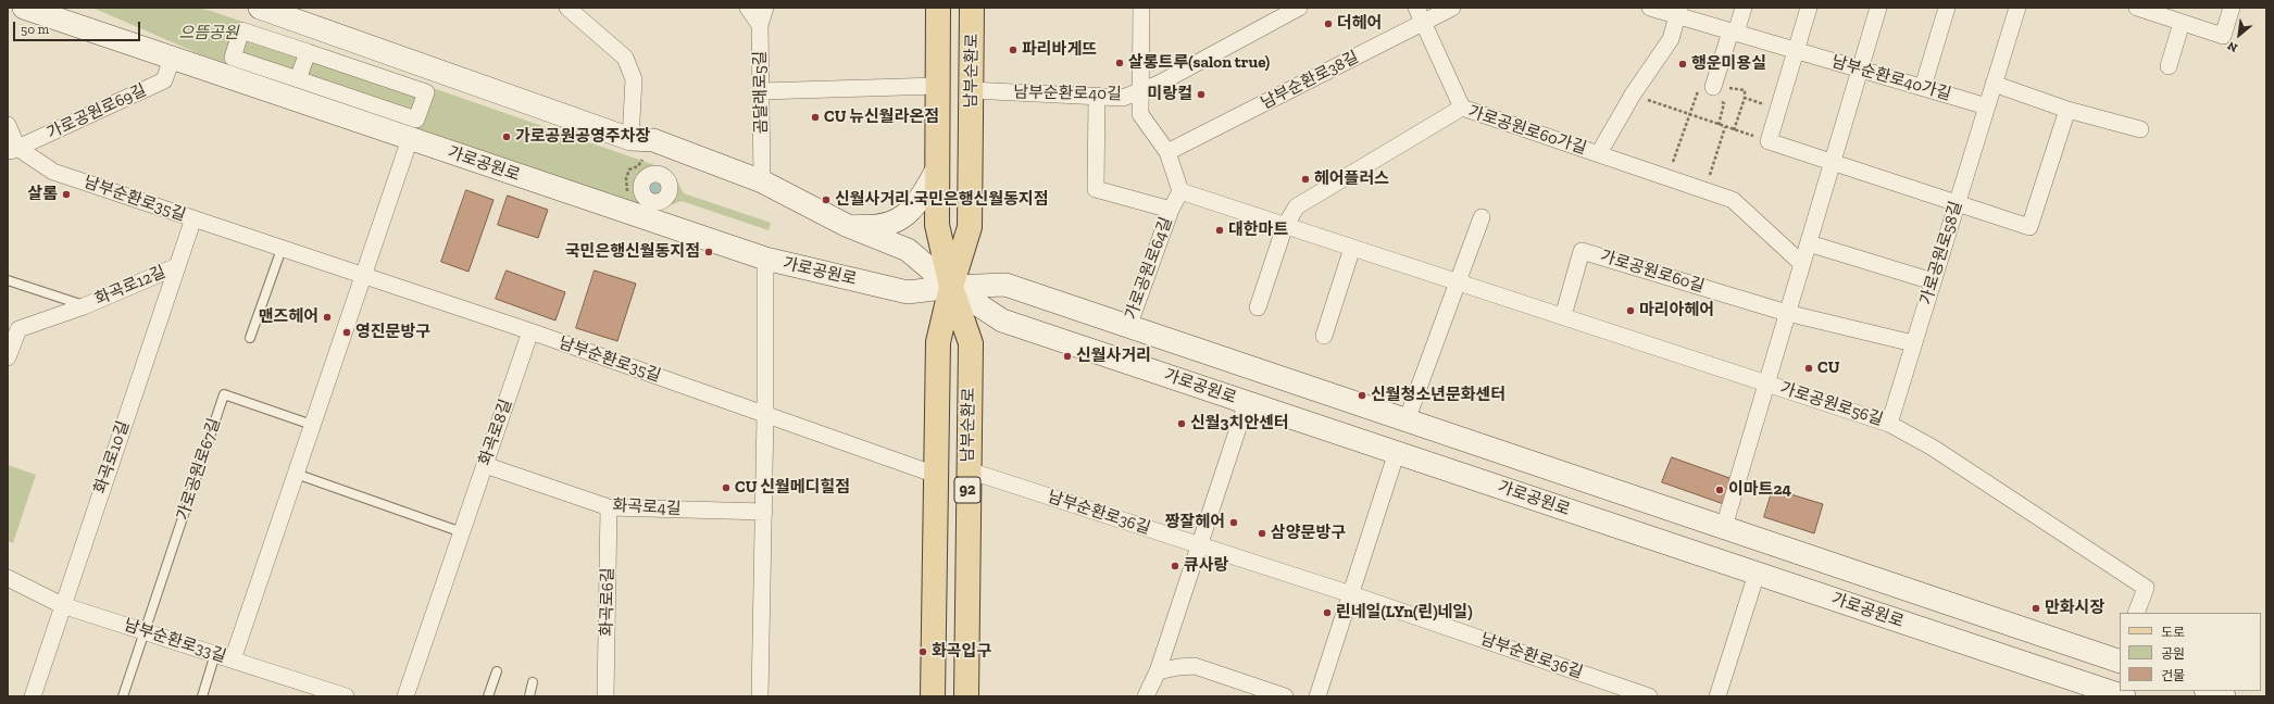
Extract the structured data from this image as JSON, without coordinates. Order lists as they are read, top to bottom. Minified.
{"streets":{"main road":["남부순환로","가로공원로","92"],"street":["남부순환로40가길","남부순환로38길","곰달래로5길","남부순환로40길","가로공원로69길","가로공원로60가길","남부순환로35길","가로공원로58길","가로공원로64길","가로공원로60길","화곡로12길","가로공원로56길","화곡로8길","화곡로10길","화곡로4길","남부순환로36길","화곡로6길","남부순환로33길"],"lane":["가로공원로67길"]},"crossings":[["남부순환로","남부순환로40길"],["남부순환로","가로공원로"],["남부순환로","남부순환로35길"],["남부순환로","남부순환로36길"],["남부순환로40가길","가로공원로60가길"],["남부순환로40가길","가로공원로58길"],["곰달래로5길","가로공원로"],["남부순환로40길","가로공원로64길"],["가로공원로69길","가로공원로"],["가로공원로69길","남부순환로35길"],["가로공원로60가길","가로공원로56길"],["가로공원로","가로공원로64길"],["남부순환로35길","화곡로8길"],["남부순환로35길","화곡로10길"],["가로공원로58길","가로공원로60길"],["가로공원로58길","가로공원로56길"],["가로공원로64길","가로공원로56길"],["가로공원로60길","가로공원로56길"],["화곡로12길","화곡로10길"],["화곡로8길","화곡로4길"],["화곡로10길","남부순환로33길"],["가로공원로67길","남부순환로33길"],["화곡로4길","화곡로6길"]],"parks":["으뜸공원"],"places":["더헤어","파리바게뜨","살롱트루(salon true)","행운미용실","미랑컬","CU 뉴신월라온점","가로공원공영주차장","헤어플러스","살롬","신월사거리.국민은행신월동지점","대한마트","국민은행신월동지점","마리아헤어","맨즈헤어","영진문방구","신월사거리","CU","신월청소년문화센터","신월3치안센터","CU 신월메디힐점","이마트24","짱잘헤어","삼양문방구","큐사랑","만화시장","린네일(LYn(린)네일)","화곡입구"],"legend":["도로","공원","건물"],"scale_bar":"50 m","north":"bottom left"}
